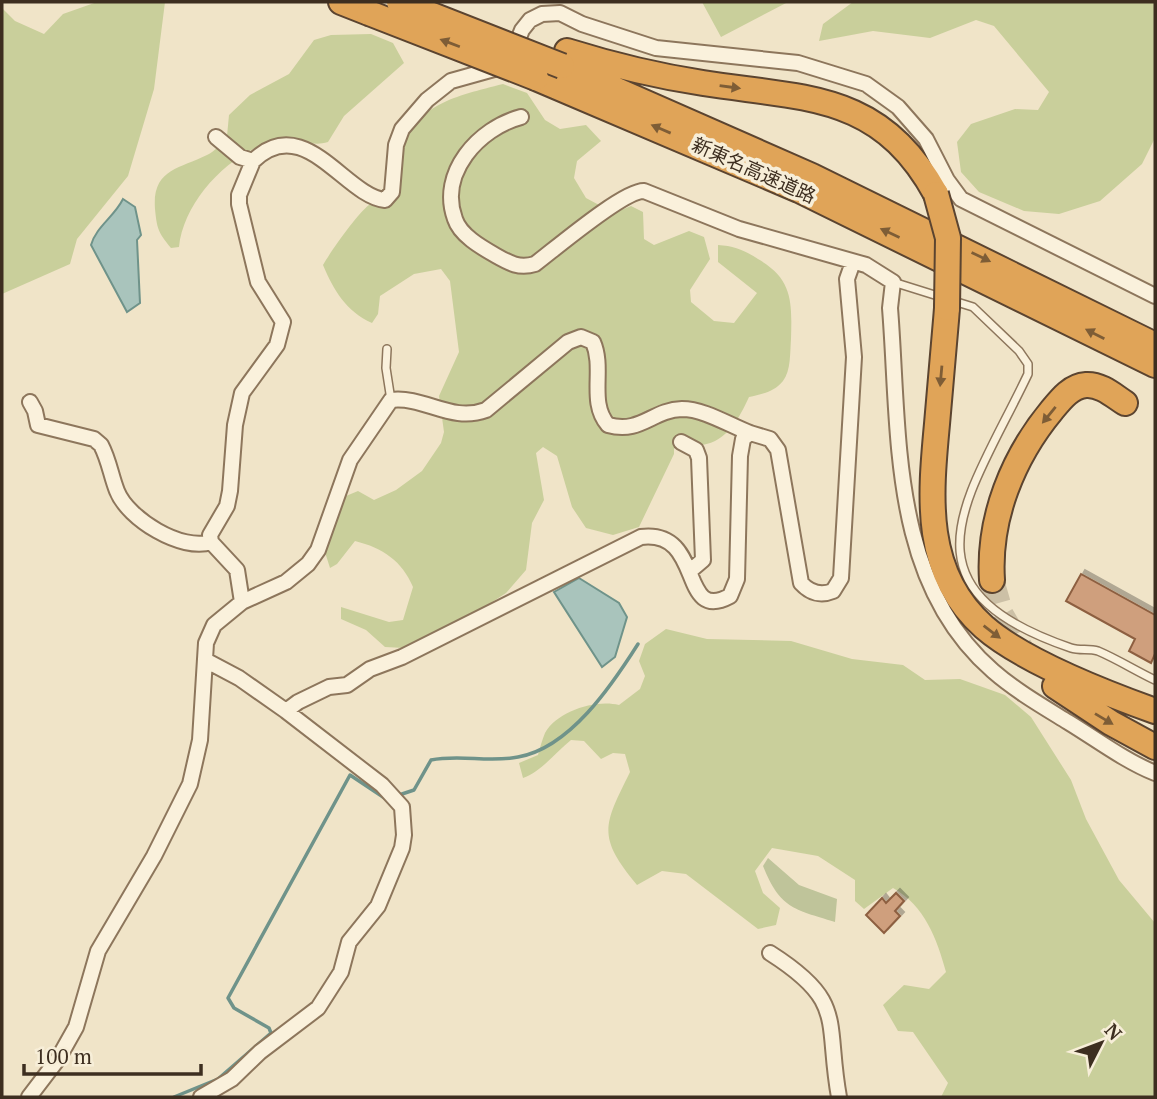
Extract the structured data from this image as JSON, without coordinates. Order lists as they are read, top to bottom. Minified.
{"streets":{"highway":["新東名高速道路"]},"scale_bar":"100 m","north":"top right"}
